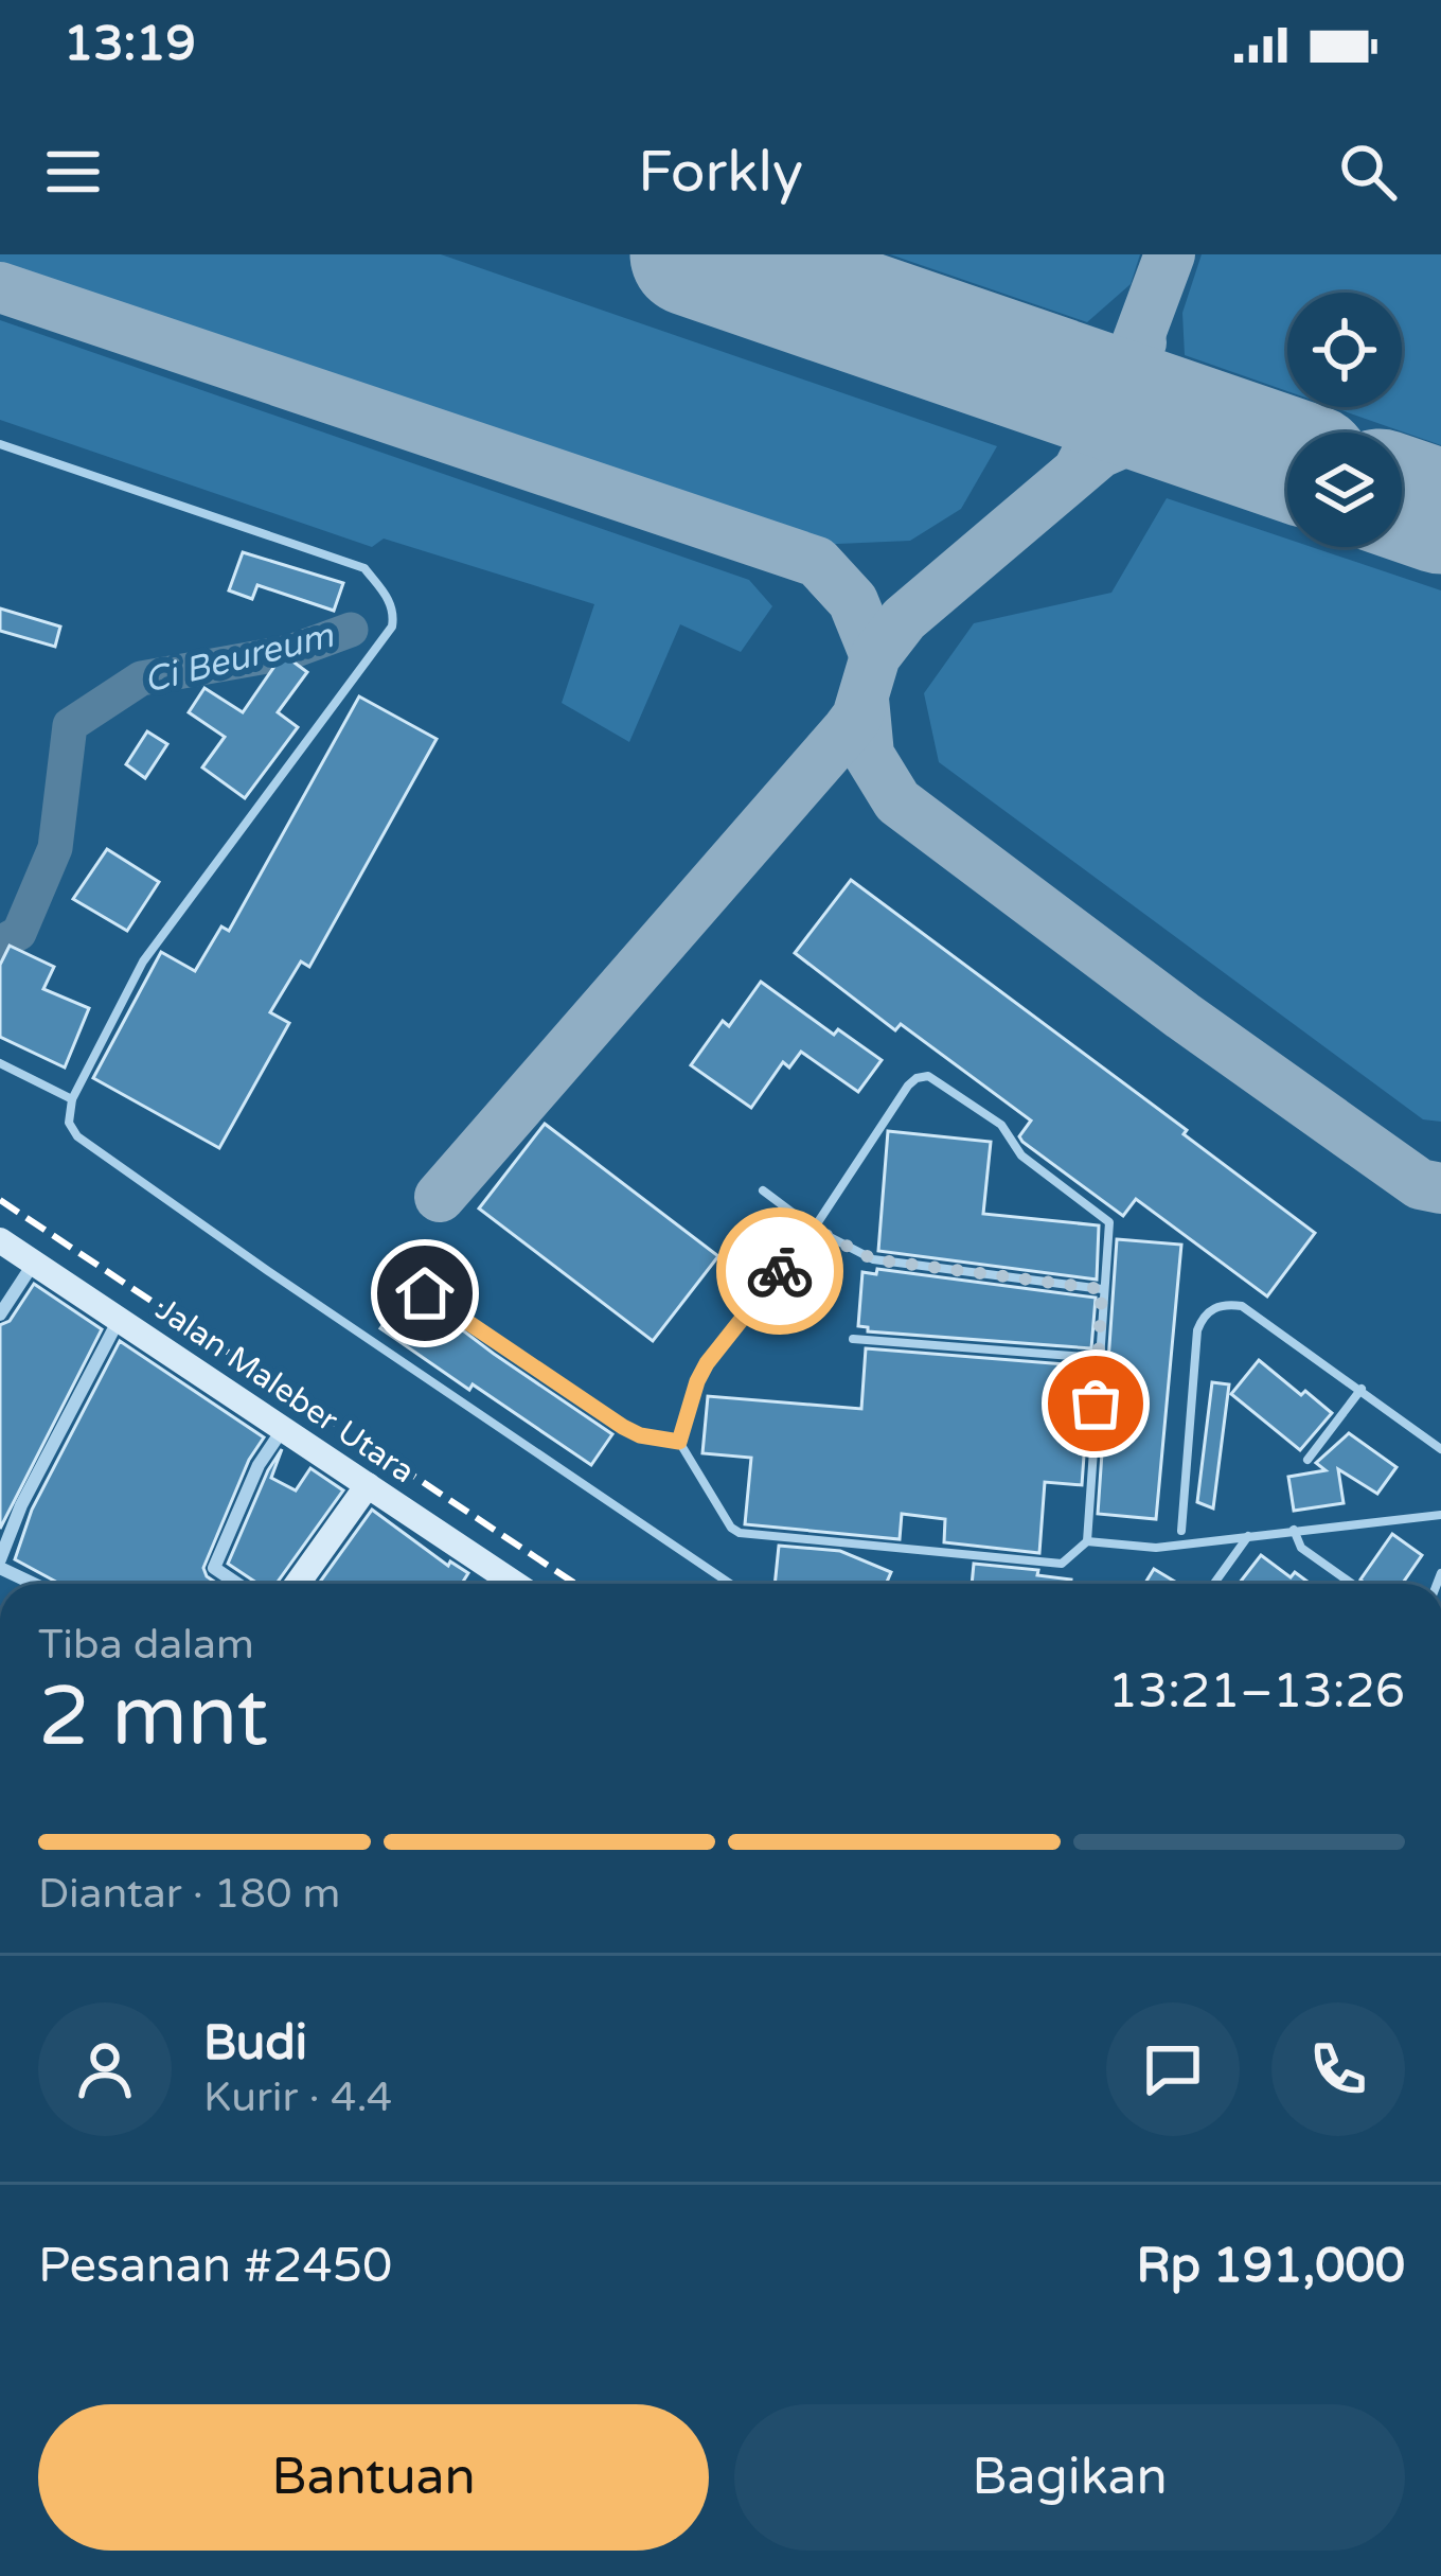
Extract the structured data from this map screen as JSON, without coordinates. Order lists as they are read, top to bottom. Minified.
{"streets":{"street":["Jalan Maleber Utara"]},"water":["Ci Beureum"],"page":{"status":"13:19","header":"Forkly","heading":["2 mnt","Tiba dalam","13:21–13:26"],"panel":["Budi","Kurir · 4.4","Pesanan #2450","Rp 191,000"],"bar":"Diantar · 180 m","buttons":["Bantuan","Bagikan"]}}
